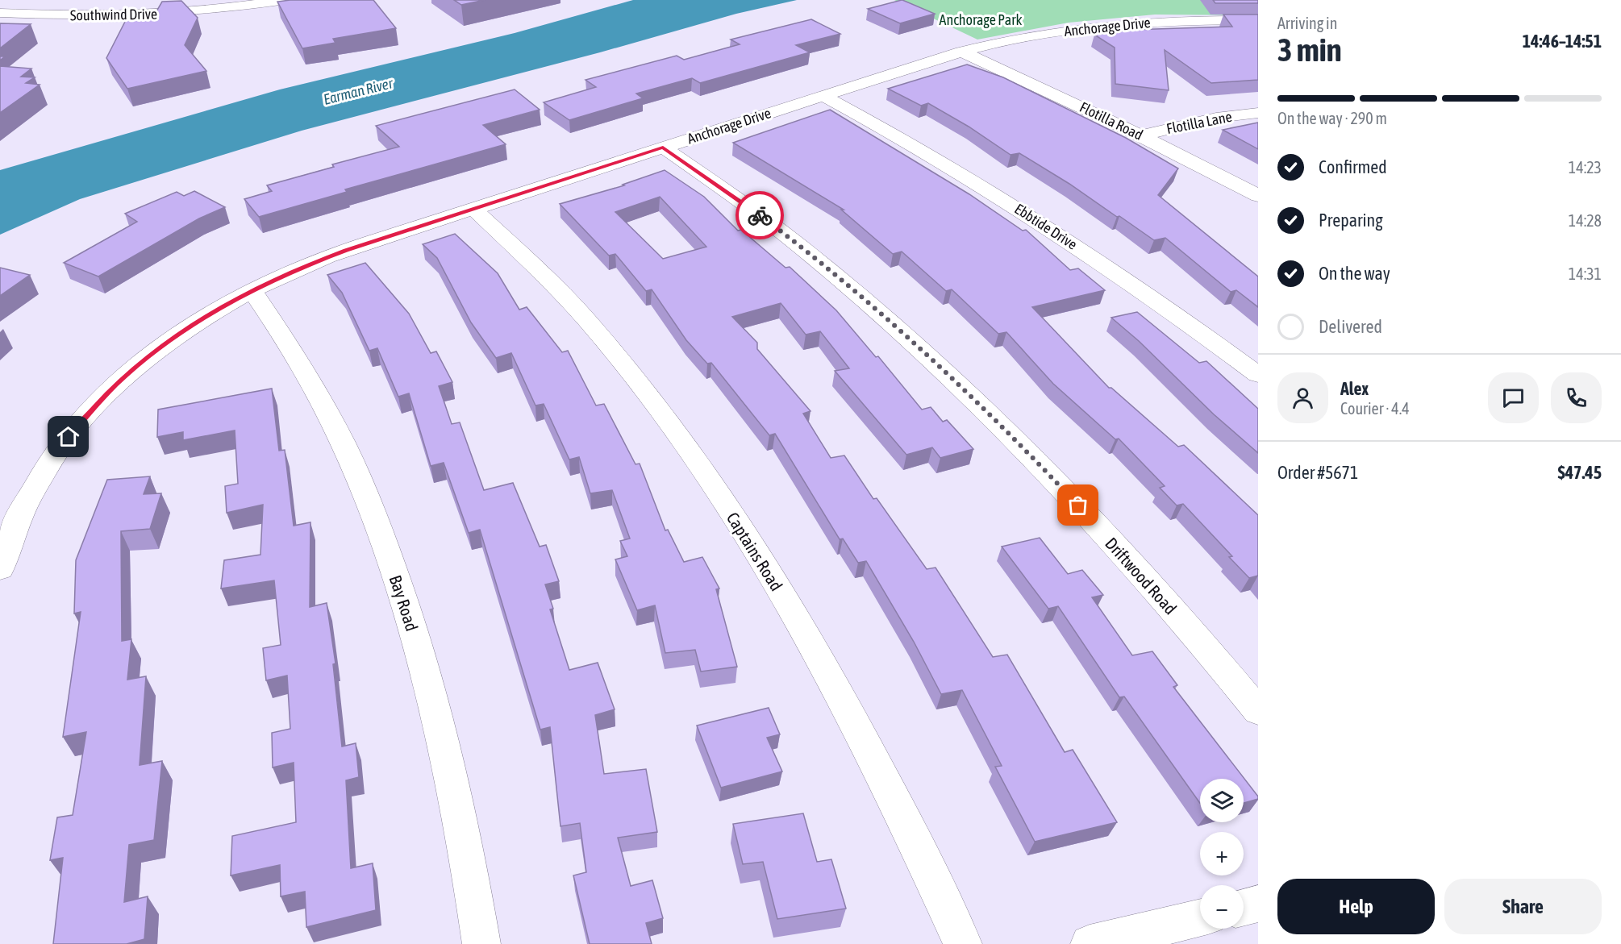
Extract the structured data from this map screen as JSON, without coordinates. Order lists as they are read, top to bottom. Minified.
{"streets":{"street":["Southwind Drive","Anchorage Drive","Flotilla Road","Flotilla Lane","Ebbtide Drive","Captains Road","Driftwood Road","Bay Road"]},"crossings":[["Anchorage Drive","Flotilla Road"],["Anchorage Drive","Ebbtide Drive"],["Anchorage Drive","Captains Road"],["Anchorage Drive","Driftwood Road"],["Anchorage Drive","Bay Road"],["Flotilla Road","Flotilla Lane"]],"water":["Earman River"],"parks":["Anchorage Park"],"page":{"heading":["3 min","Arriving in","14:46–14:51"],"panel":["Alex","Courier · 4.4","Order #5671","$47.45"],"bar":"On the way · 290 m","list":[["Confirmed","14:23"],["Preparing","14:28"],["On the way","14:31"],"Delivered"],"map_buttons":["+","−"],"buttons":["Help","Share"]}}
